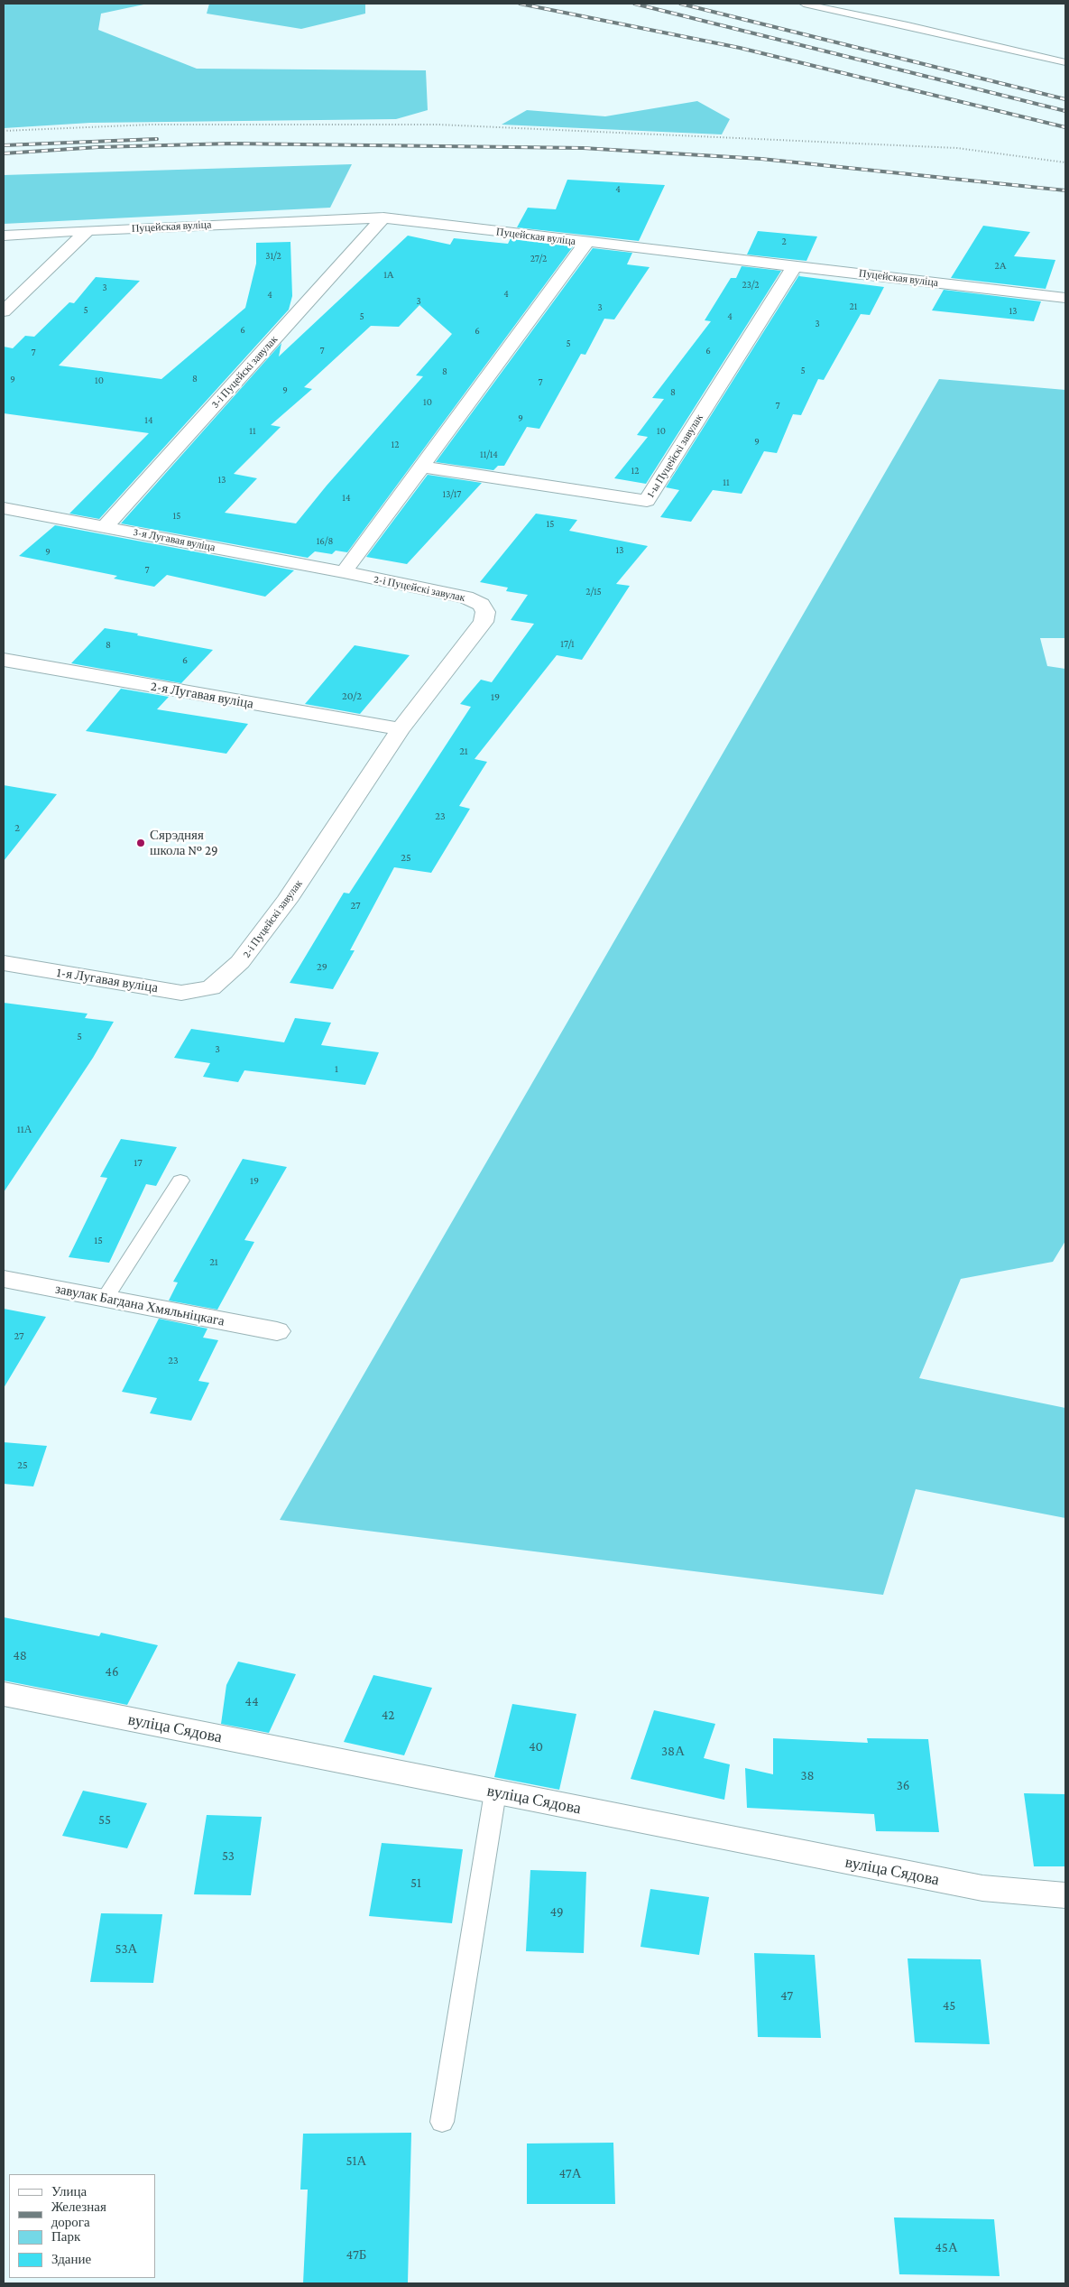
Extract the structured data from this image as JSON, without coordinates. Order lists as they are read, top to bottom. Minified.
{"streets":{"street":["Пуцейская вуліца","3-і Пуцейскі завулак","1-ы Пуцейскі завулак","3-я Лугавая вуліца","2-і Пуцейскі завулак","2-я Лугавая вуліца","1-я Лугавая вуліца","завулак Багдана Хмяльніцкага","вуліца Сядова"]},"crossings":[["Пуцейская вуліца","3-і Пуцейскі завулак"],["Пуцейская вуліца","1-ы Пуцейскі завулак"],["3-і Пуцейскі завулак","3-я Лугавая вуліца"],["3-я Лугавая вуліца","2-і Пуцейскі завулак"],["2-і Пуцейскі завулак","2-я Лугавая вуліца"],["2-і Пуцейскі завулак","1-я Лугавая вуліца"]],"places":["Сярэдняя школа № 29"],"house_numbers":["4","2","31/2","27/2","2А","1А","23/2","3","4","4","3","21","3","5","13","5","4","3","6","6","5","7","6","7","5","8","8","9","10","7","9","8","10","7","9","14","11","10","9","12","11/14","12","13","11","13/17","14","15","15","16/8","13","9","7","2/15","17/1","8","6","20/2","19","21","23","2","25","27","29","5","3","1","11А","17","19","15","21","27","23","25","48","46","44","42","40","38А","38","36","55","53","51","49","53А","47","45","51А","47А","45А","47Б"],"legend":["Улица","Железная дорога","Парк","Здание"]}
